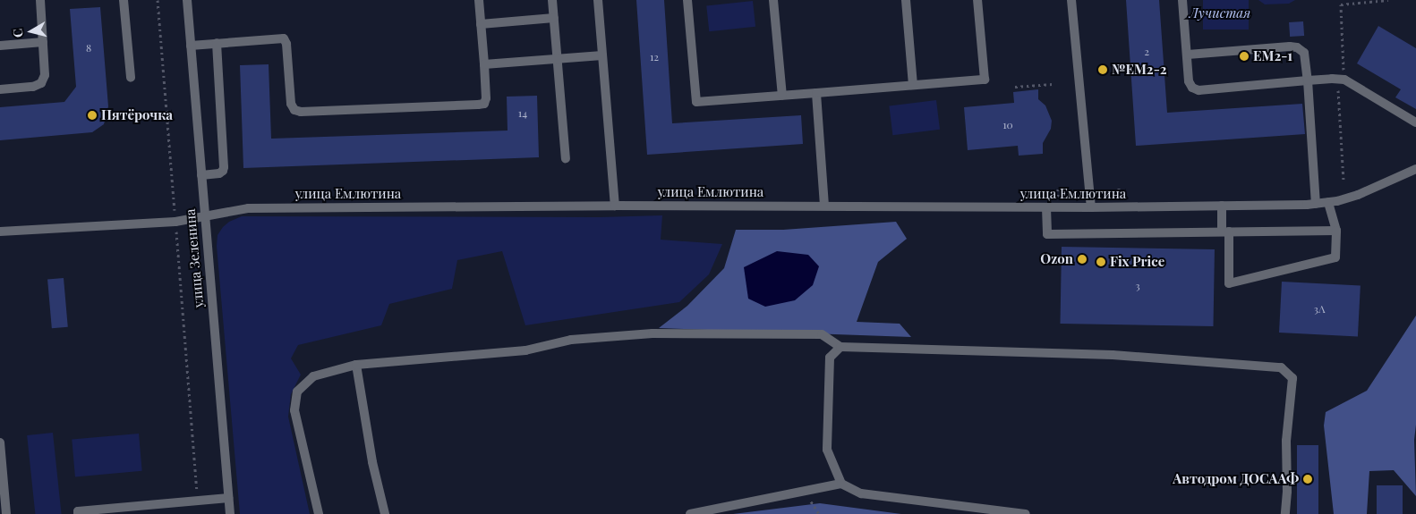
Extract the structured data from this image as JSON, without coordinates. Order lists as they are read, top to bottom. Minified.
{"streets":{"street":["улица Емлютина","улица Зеленина"]},"crossings":[["улица Емлютина","улица Зеленина"]],"parks":["Лучистая"],"places":["ЕМ2-1","№ЕМ2-2","Пятёрочка","Ozon","Fix Price","Автодром ДОСААФ"],"house_numbers":["8","2","12","14","10","3","3А"],"north":"left"}
